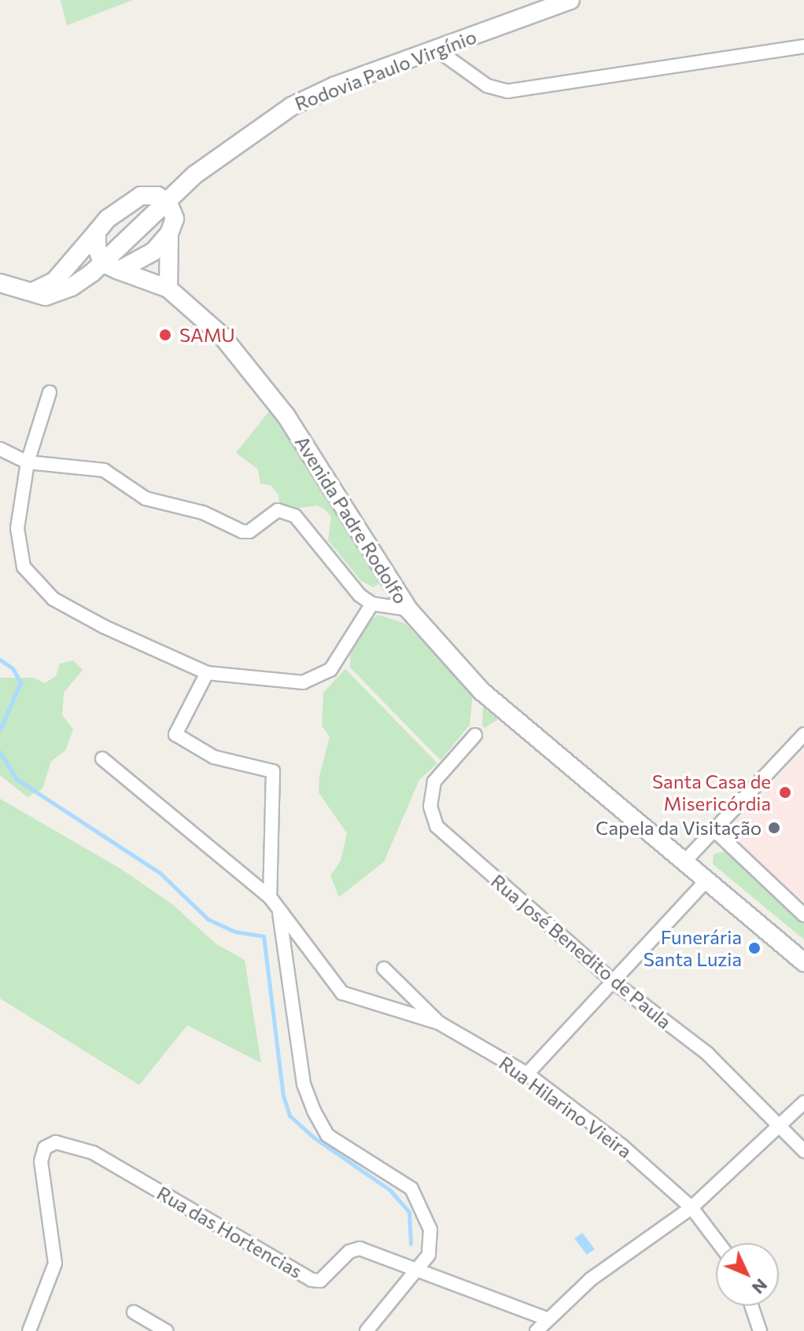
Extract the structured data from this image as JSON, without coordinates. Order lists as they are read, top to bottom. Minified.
{"streets":{"street":["Rodovia Paulo Virgínio","Avenida Padre Rodolfo","Rua José Benedito de Paula","Rua Hilarino Vieira","Rua das Hortencias"]},"crossings":[["Rodovia Paulo Virgínio","Avenida Padre Rodolfo"]],"places":["SAMU","Santa Casa de Misericórdia","Capela da Visitação","Funerária Santa Luzia"],"north":"bottom right"}
